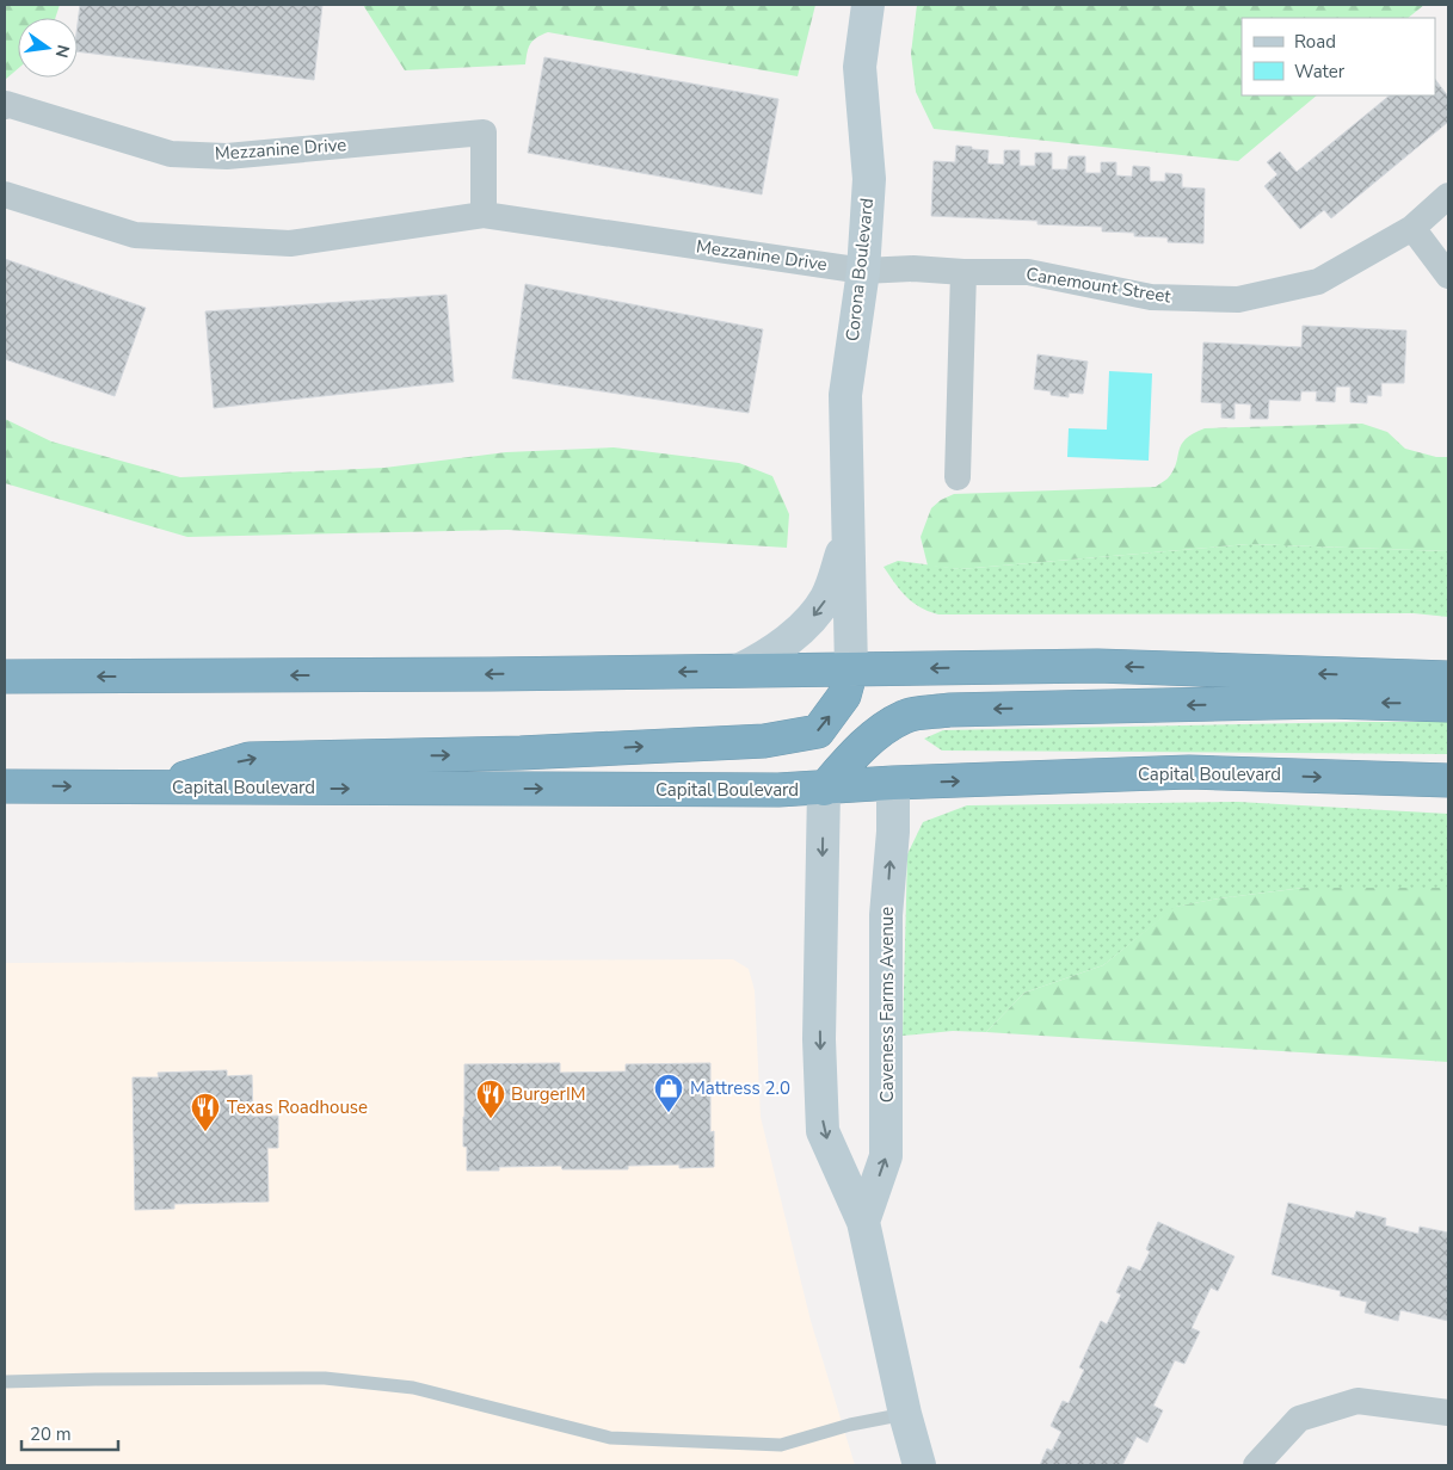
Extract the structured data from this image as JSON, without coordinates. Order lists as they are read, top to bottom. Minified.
{"streets":{"highway":["Capital Boulevard"],"street":["Mezzanine Drive","Corona Boulevard","Canemount Street","Caveness Farms Avenue"]},"crossings":[["Mezzanine Drive","Corona Boulevard"],["Mezzanine Drive","Canemount Street"],["Corona Boulevard","Canemount Street"],["Capital Boulevard","Caveness Farms Avenue"]],"places":{"shop":["Mattress 2.0"],"restaurant":["BurgerIM","Texas Roadhouse"]},"legend":["Road","Water"],"scale_bar":"20 m","north":"right"}
